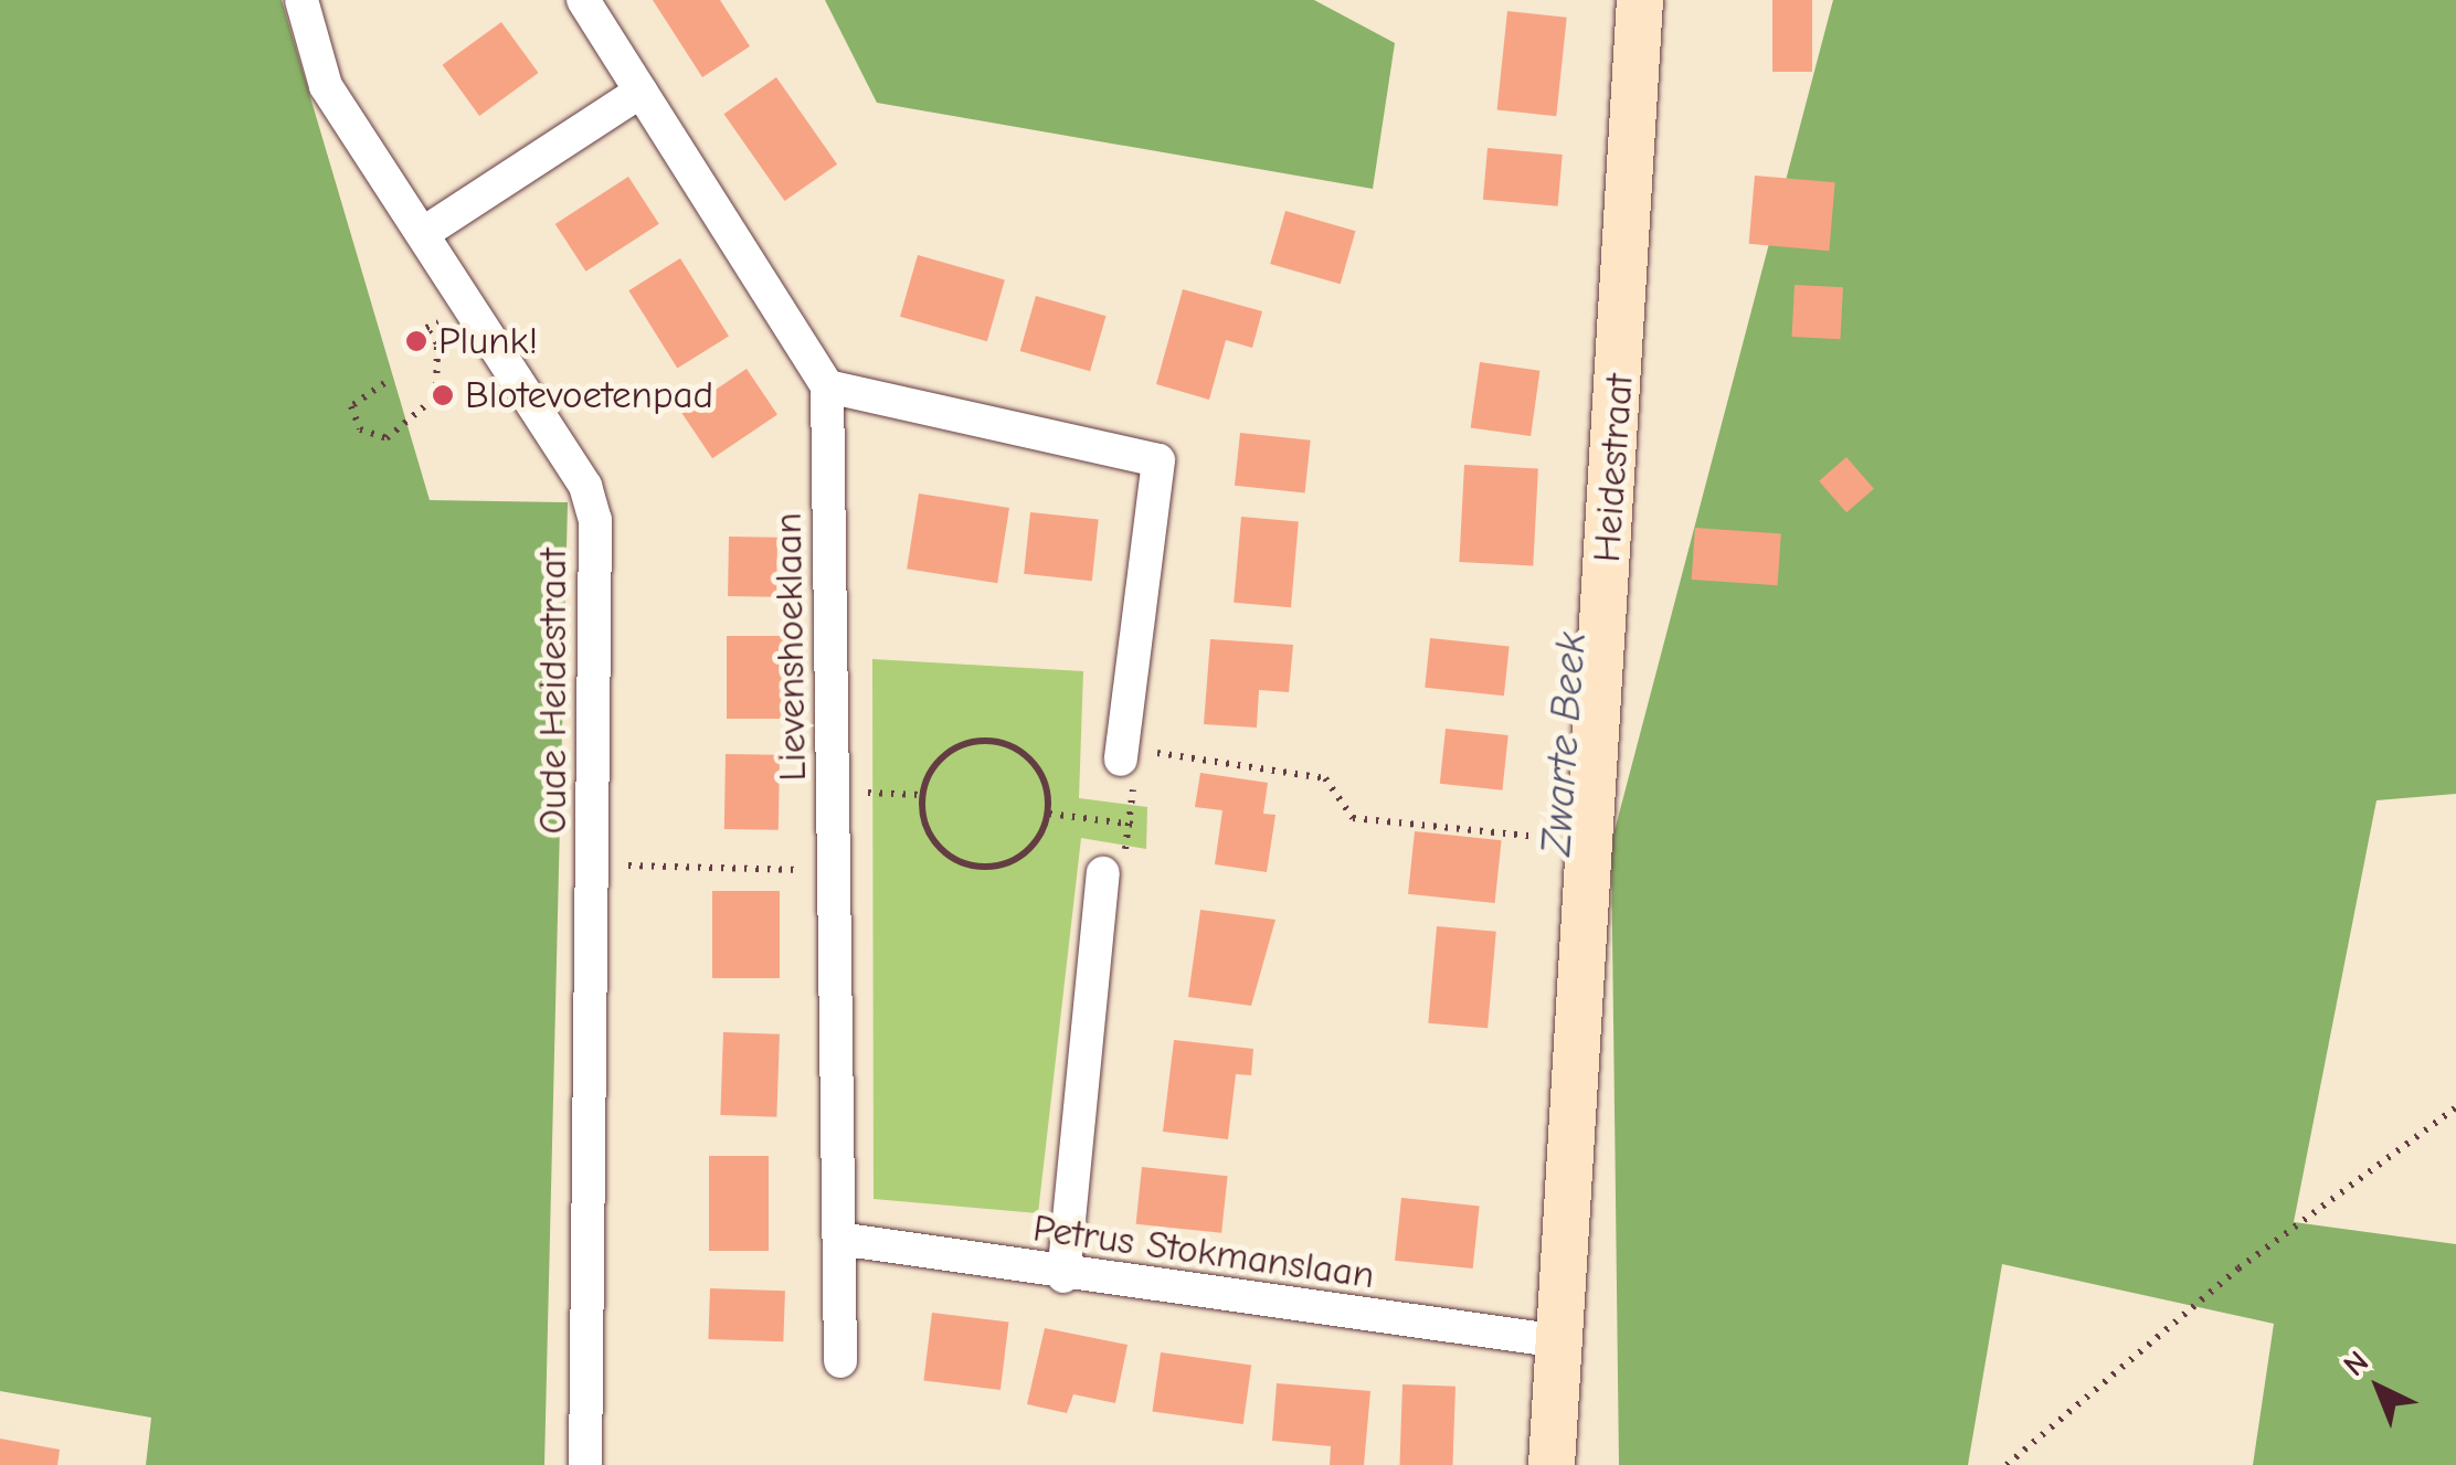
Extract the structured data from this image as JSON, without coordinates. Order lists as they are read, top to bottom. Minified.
{"streets":{"street":["Heidestraat","Lievenshoeklaan","Oude Heidestraat","Petrus Stokmanslaan"]},"crossings":[["Heidestraat","Petrus Stokmanslaan"],["Lievenshoeklaan","Petrus Stokmanslaan"]],"water":["Zwarte Beek"],"places":["Plunk!","Blotevoetenpad"],"north":"top left"}
